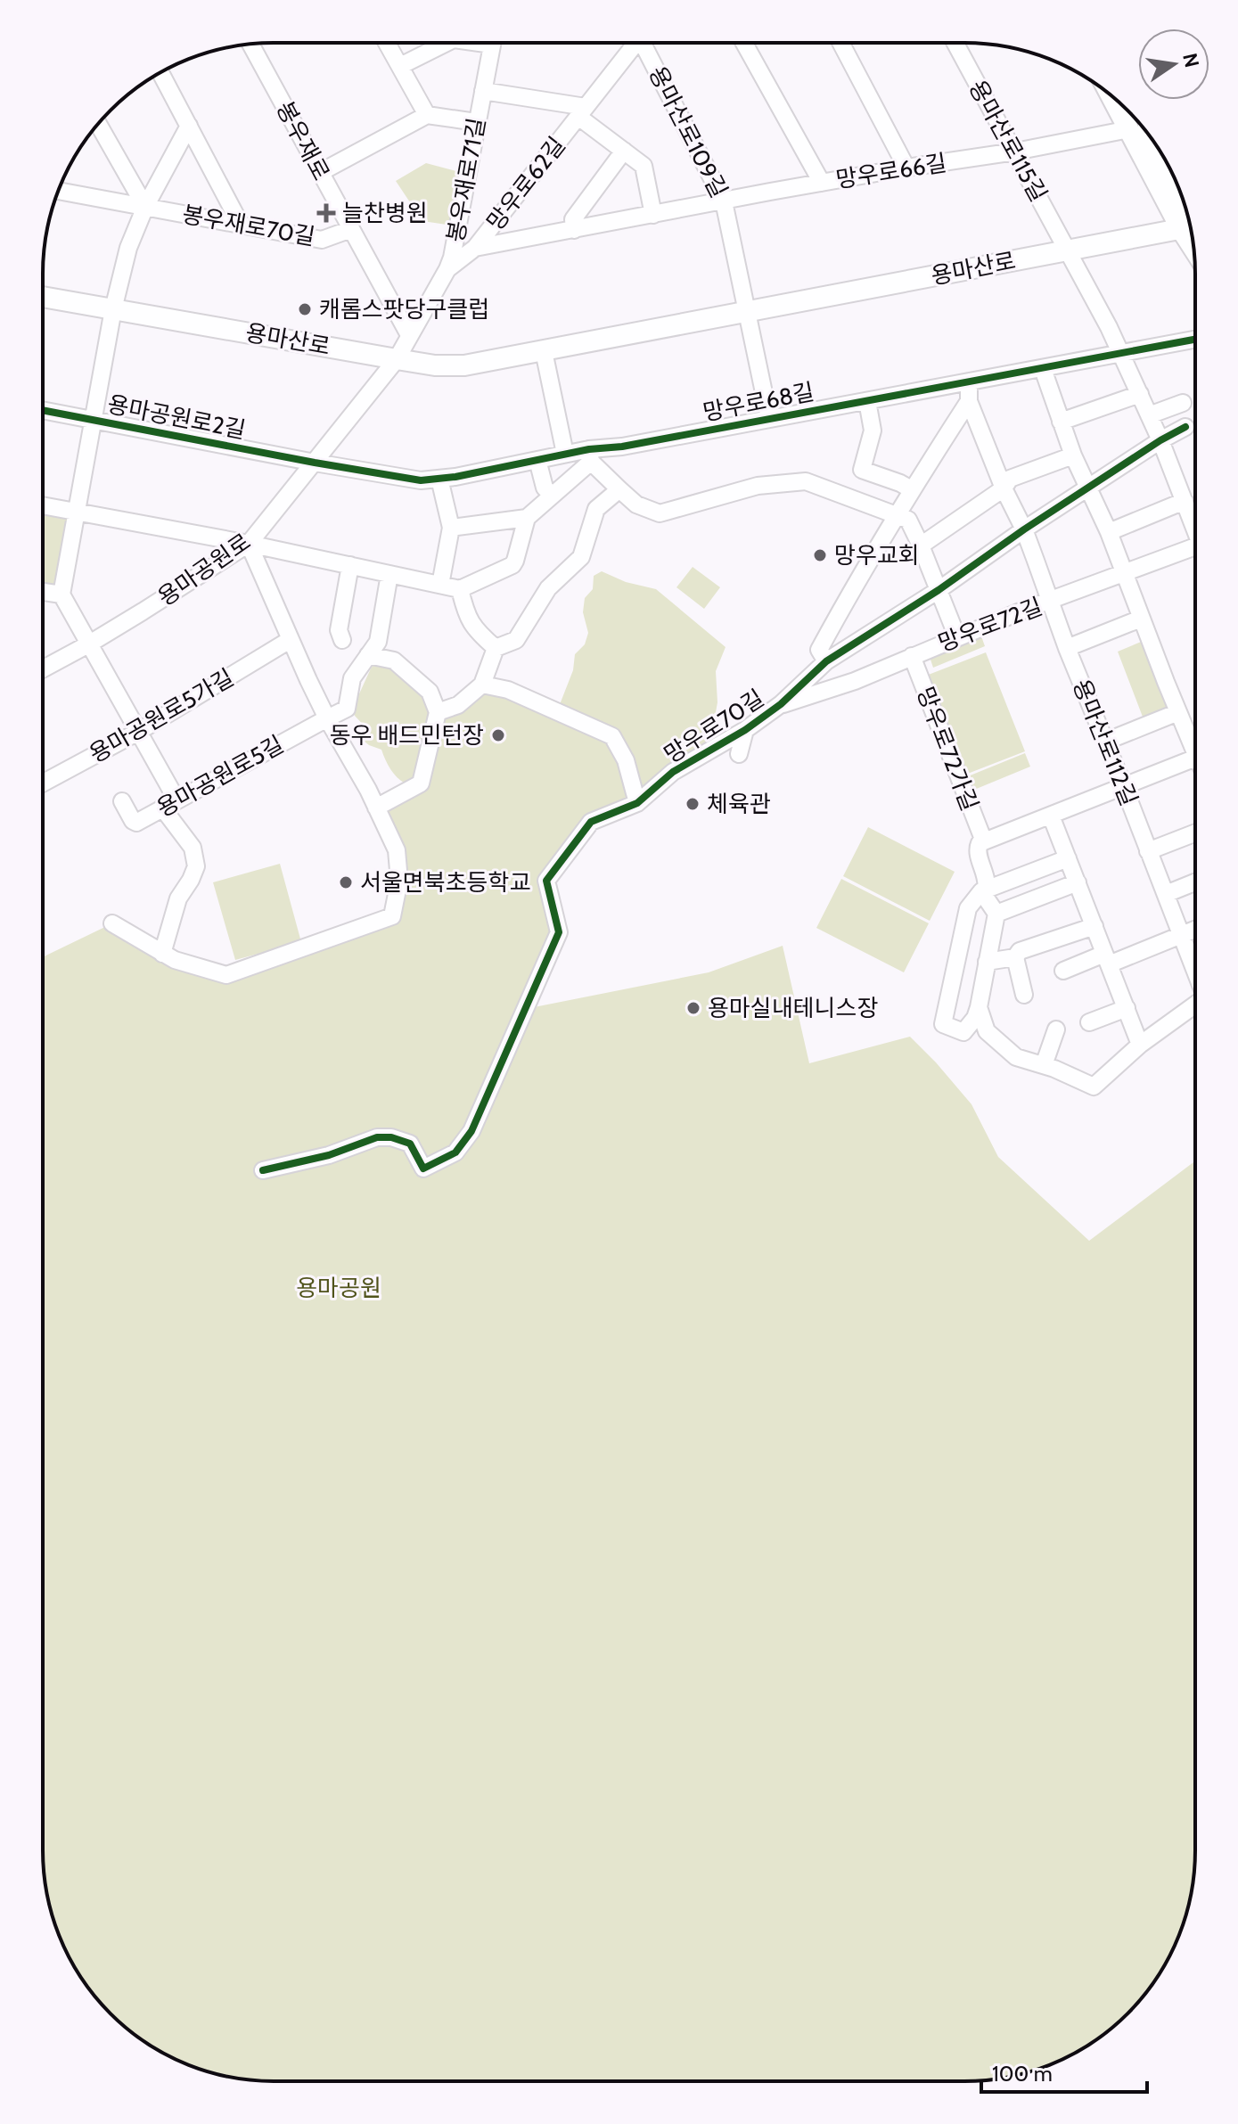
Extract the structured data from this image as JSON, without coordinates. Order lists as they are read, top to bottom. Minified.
{"streets":{"main road":["용마산로"],"street":["용마산로109길","봉우재로","용마산로115길","망우로66길","봉우재로71길","망우로62길","봉우재로70길","망우로68길","용마공원로2길","용마공원로","망우로72길","용마공원로5가길","망우로70길","용마산로112길","망우로72가길","용마공원로5길"]},"crossings":[["용마산로109길","망우로66길"],["용마산로109길","용마산로"],["봉우재로","망우로62길"],["봉우재로","봉우재로70길"],["용마산로115길","망우로66길"],["용마산로115길","용마산로"],["용마산로115길","망우로68길"],["용마산로115길","망우로70길"],["망우로66길","망우로62길"],["봉우재로71길","망우로62길"],["용마산로","용마공원로"],["망우로68길","용마공원로2길"],["망우로68길","용마공원로"],["망우로68길","용마산로112길"],["용마공원로2길","용마공원로"],["망우로72길","망우로70길"],["망우로72길","용마산로112길"],["망우로72길","망우로72가길"],["망우로70길","용마산로112길"]],"parks":["용마공원"],"places":{"health":["늘찬병원"],"other":["캐롬스팟당구클럽","망우교회","동우 배드민턴장","체육관","서울면북초등학교","용마실내테니스장"]},"scale_bar":"100 m","north":"right"}
